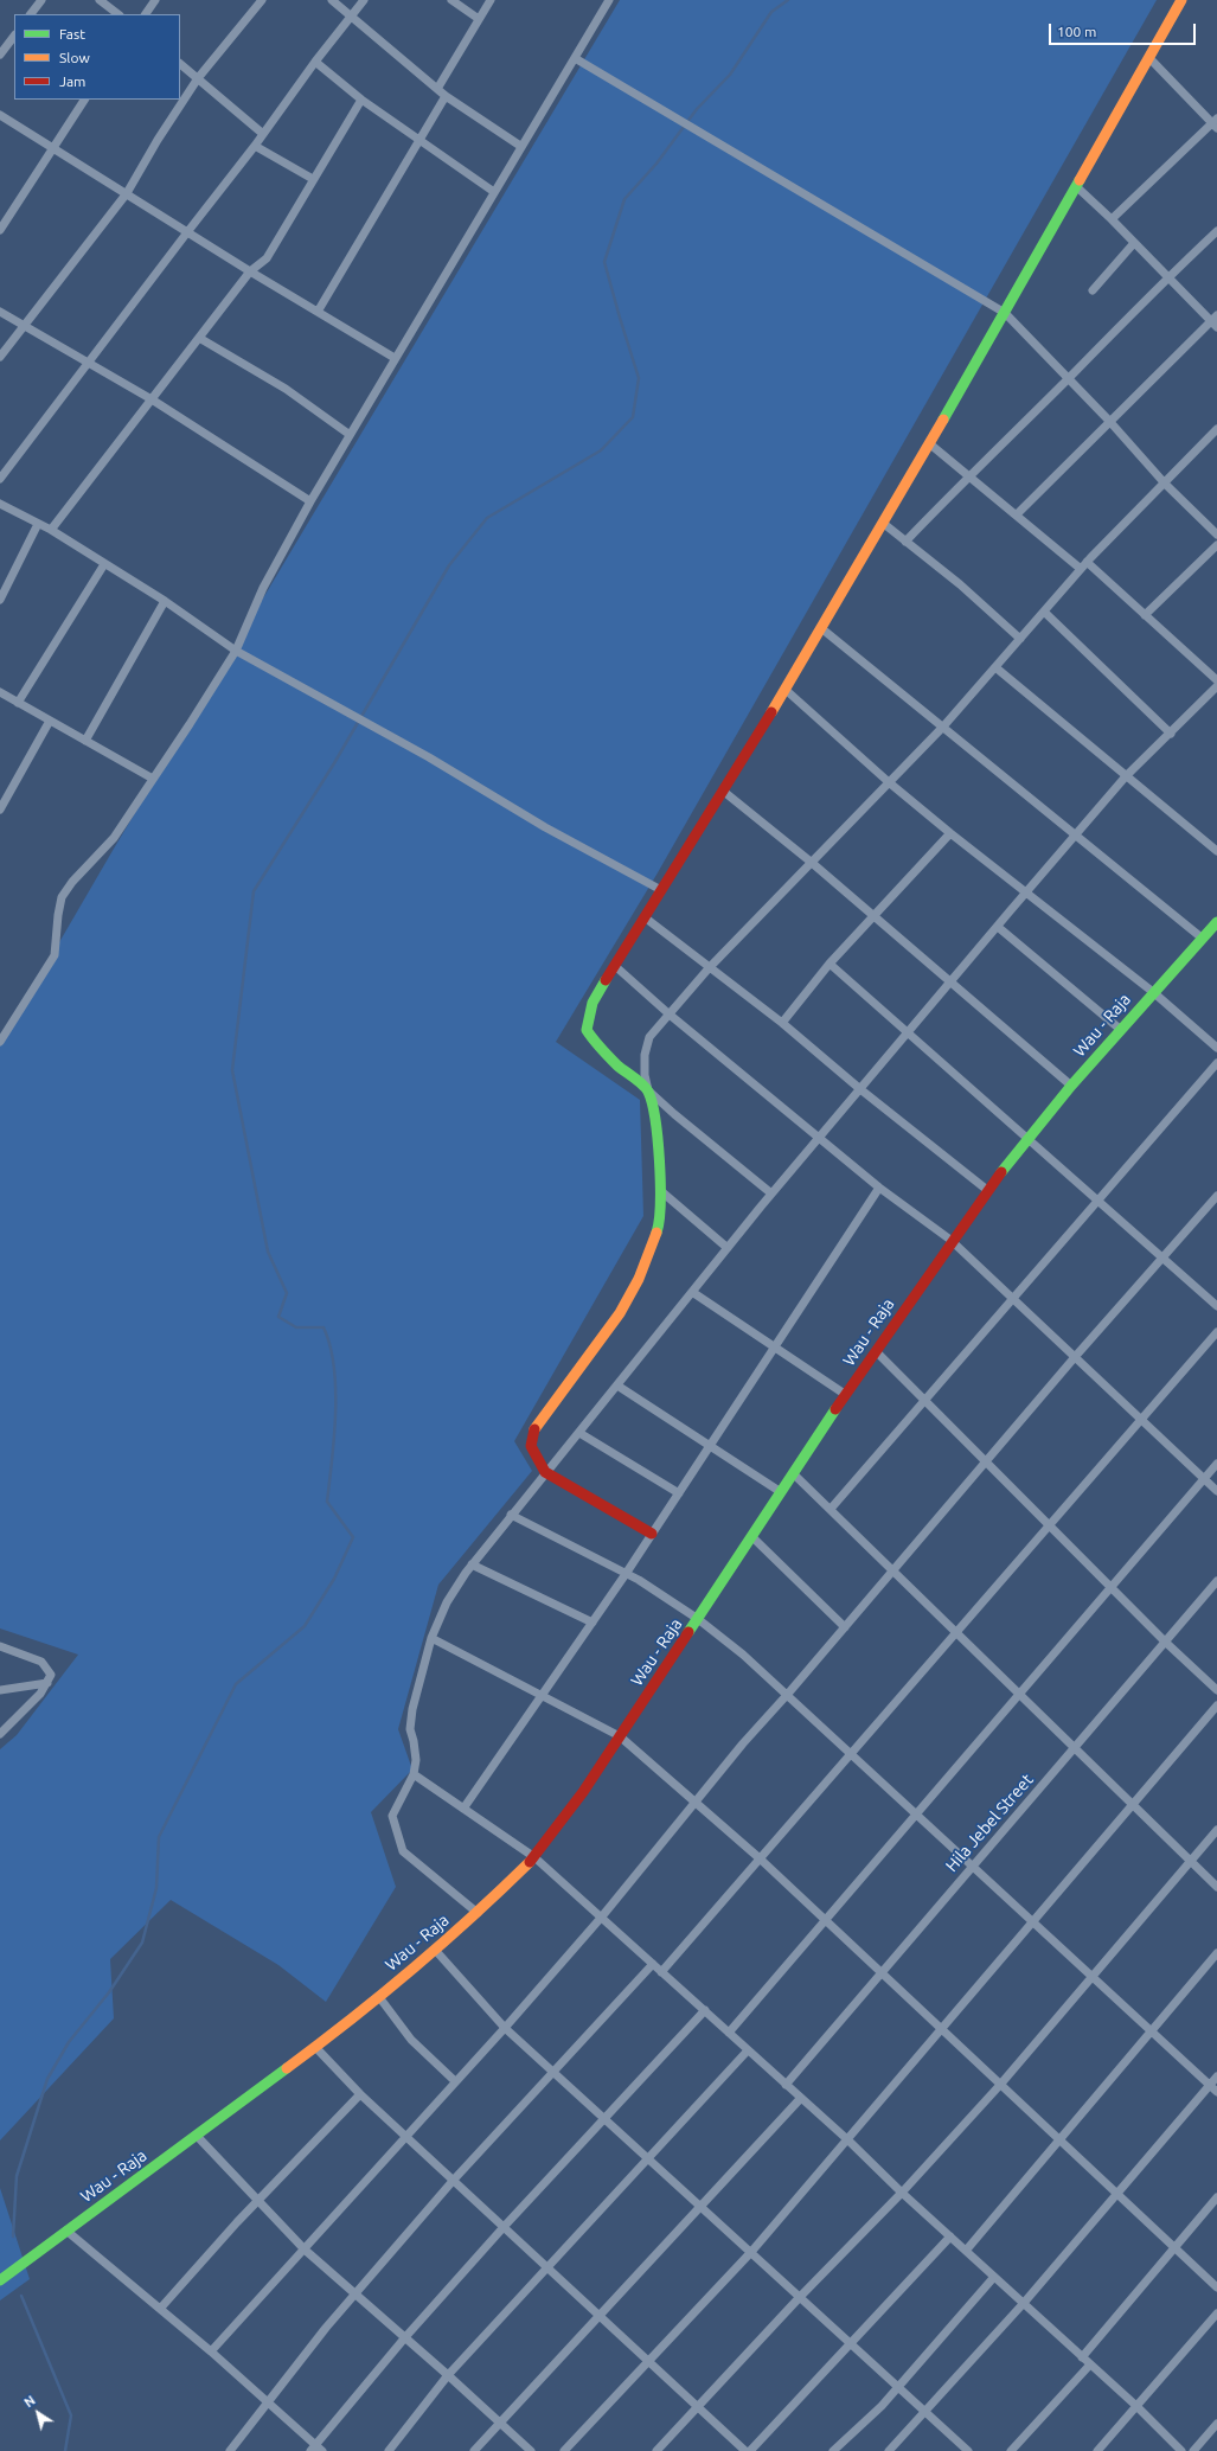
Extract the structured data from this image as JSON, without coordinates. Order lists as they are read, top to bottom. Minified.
{"streets":{"main road":["Wau - Raja"],"street":["Hila Jebel Street"]},"legend":["Fast","Slow","Jam"],"scale_bar":"100 m","north":"top left"}
